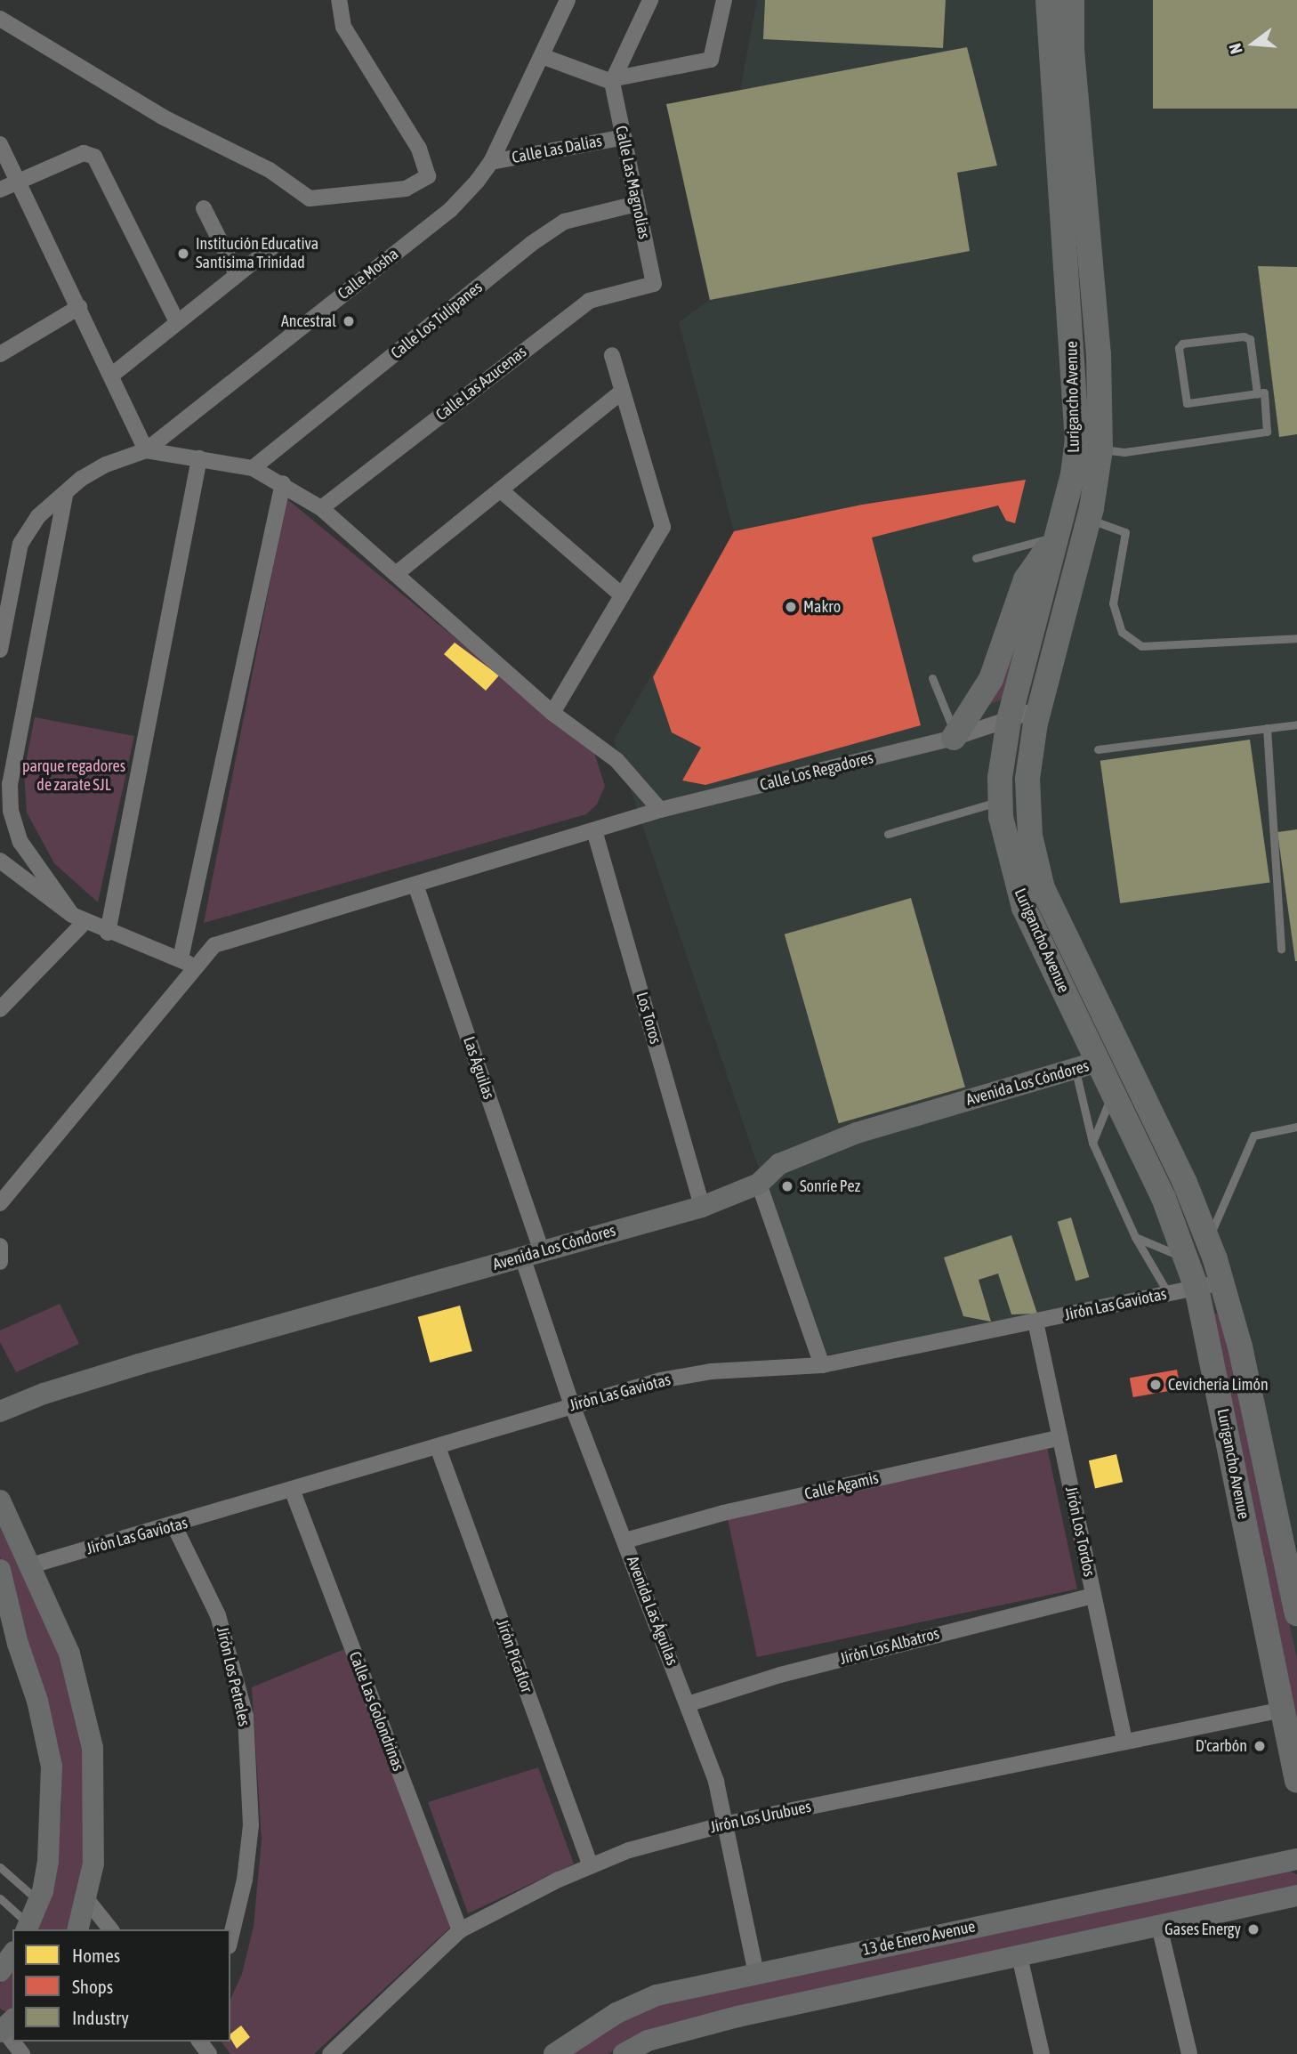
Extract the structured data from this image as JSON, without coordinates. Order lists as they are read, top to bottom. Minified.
{"streets":{"main road":["Lurigancho Avenue","Avenida Los Cóndores","13 de Enero Avenue"],"street":["Calle Las Dalias","Calle Las Magnolias","Calle Mosha","Calle Los Tulipanes","Calle Las Azucenas","Calle Los Regadores","Los Toros","Las Águilas","Jirón Las Gaviotas","Calle Agamis","Jirón Los Tordos","Avenida Las Águilas","Jirón Los Albatros","Jirón Picaflor","Jirón Los Petreles","Calle Las Golondrinas","Jirón Los Urubues"]},"crossings":[["Calle Las Dalias","Calle Las Magnolias"],["Calle Las Dalias","Calle Mosha"],["Calle Las Magnolias","Calle Los Tulipanes"],["Calle Las Magnolias","Calle Las Azucenas"],["Lurigancho Avenue","Calle Los Regadores"],["Lurigancho Avenue","Avenida Los Cóndores"],["Lurigancho Avenue","Jirón Las Gaviotas"],["Lurigancho Avenue","Jirón Los Urubues"],["Calle Los Regadores","Los Toros"],["Calle Los Regadores","Las Águilas"],["Los Toros","Avenida Los Cóndores"],["Las Águilas","Avenida Los Cóndores"],["Las Águilas","Avenida Las Águilas"],["Avenida Los Cóndores","Avenida Las Águilas"],["Jirón Las Gaviotas","Jirón Los Tordos"],["Jirón Las Gaviotas","Avenida Las Águilas"],["Jirón Las Gaviotas","Jirón Picaflor"],["Jirón Las Gaviotas","Jirón Los Petreles"],["Jirón Las Gaviotas","Calle Las Golondrinas"],["Calle Agamis","Jirón Los Tordos"],["Calle Agamis","Avenida Las Águilas"],["Jirón Los Tordos","Jirón Los Albatros"],["Jirón Los Tordos","Jirón Los Urubues"],["Avenida Las Águilas","Jirón Los Albatros"],["Avenida Las Águilas","Jirón Los Urubues"],["Avenida Las Águilas","13 de Enero Avenue"],["Jirón Picaflor","Jirón Los Urubues"],["Calle Las Golondrinas","Jirón Los Urubues"]],"parks":["parque regadores de zarate SJL"],"places":["Institución Educativa Santisima Trinidad","Ancestral","Makro","Sonríe Pez","Cevichería Limón","D'carbón","Gases Energy"],"legend":["Homes","Shops","Industry"],"north":"left"}
